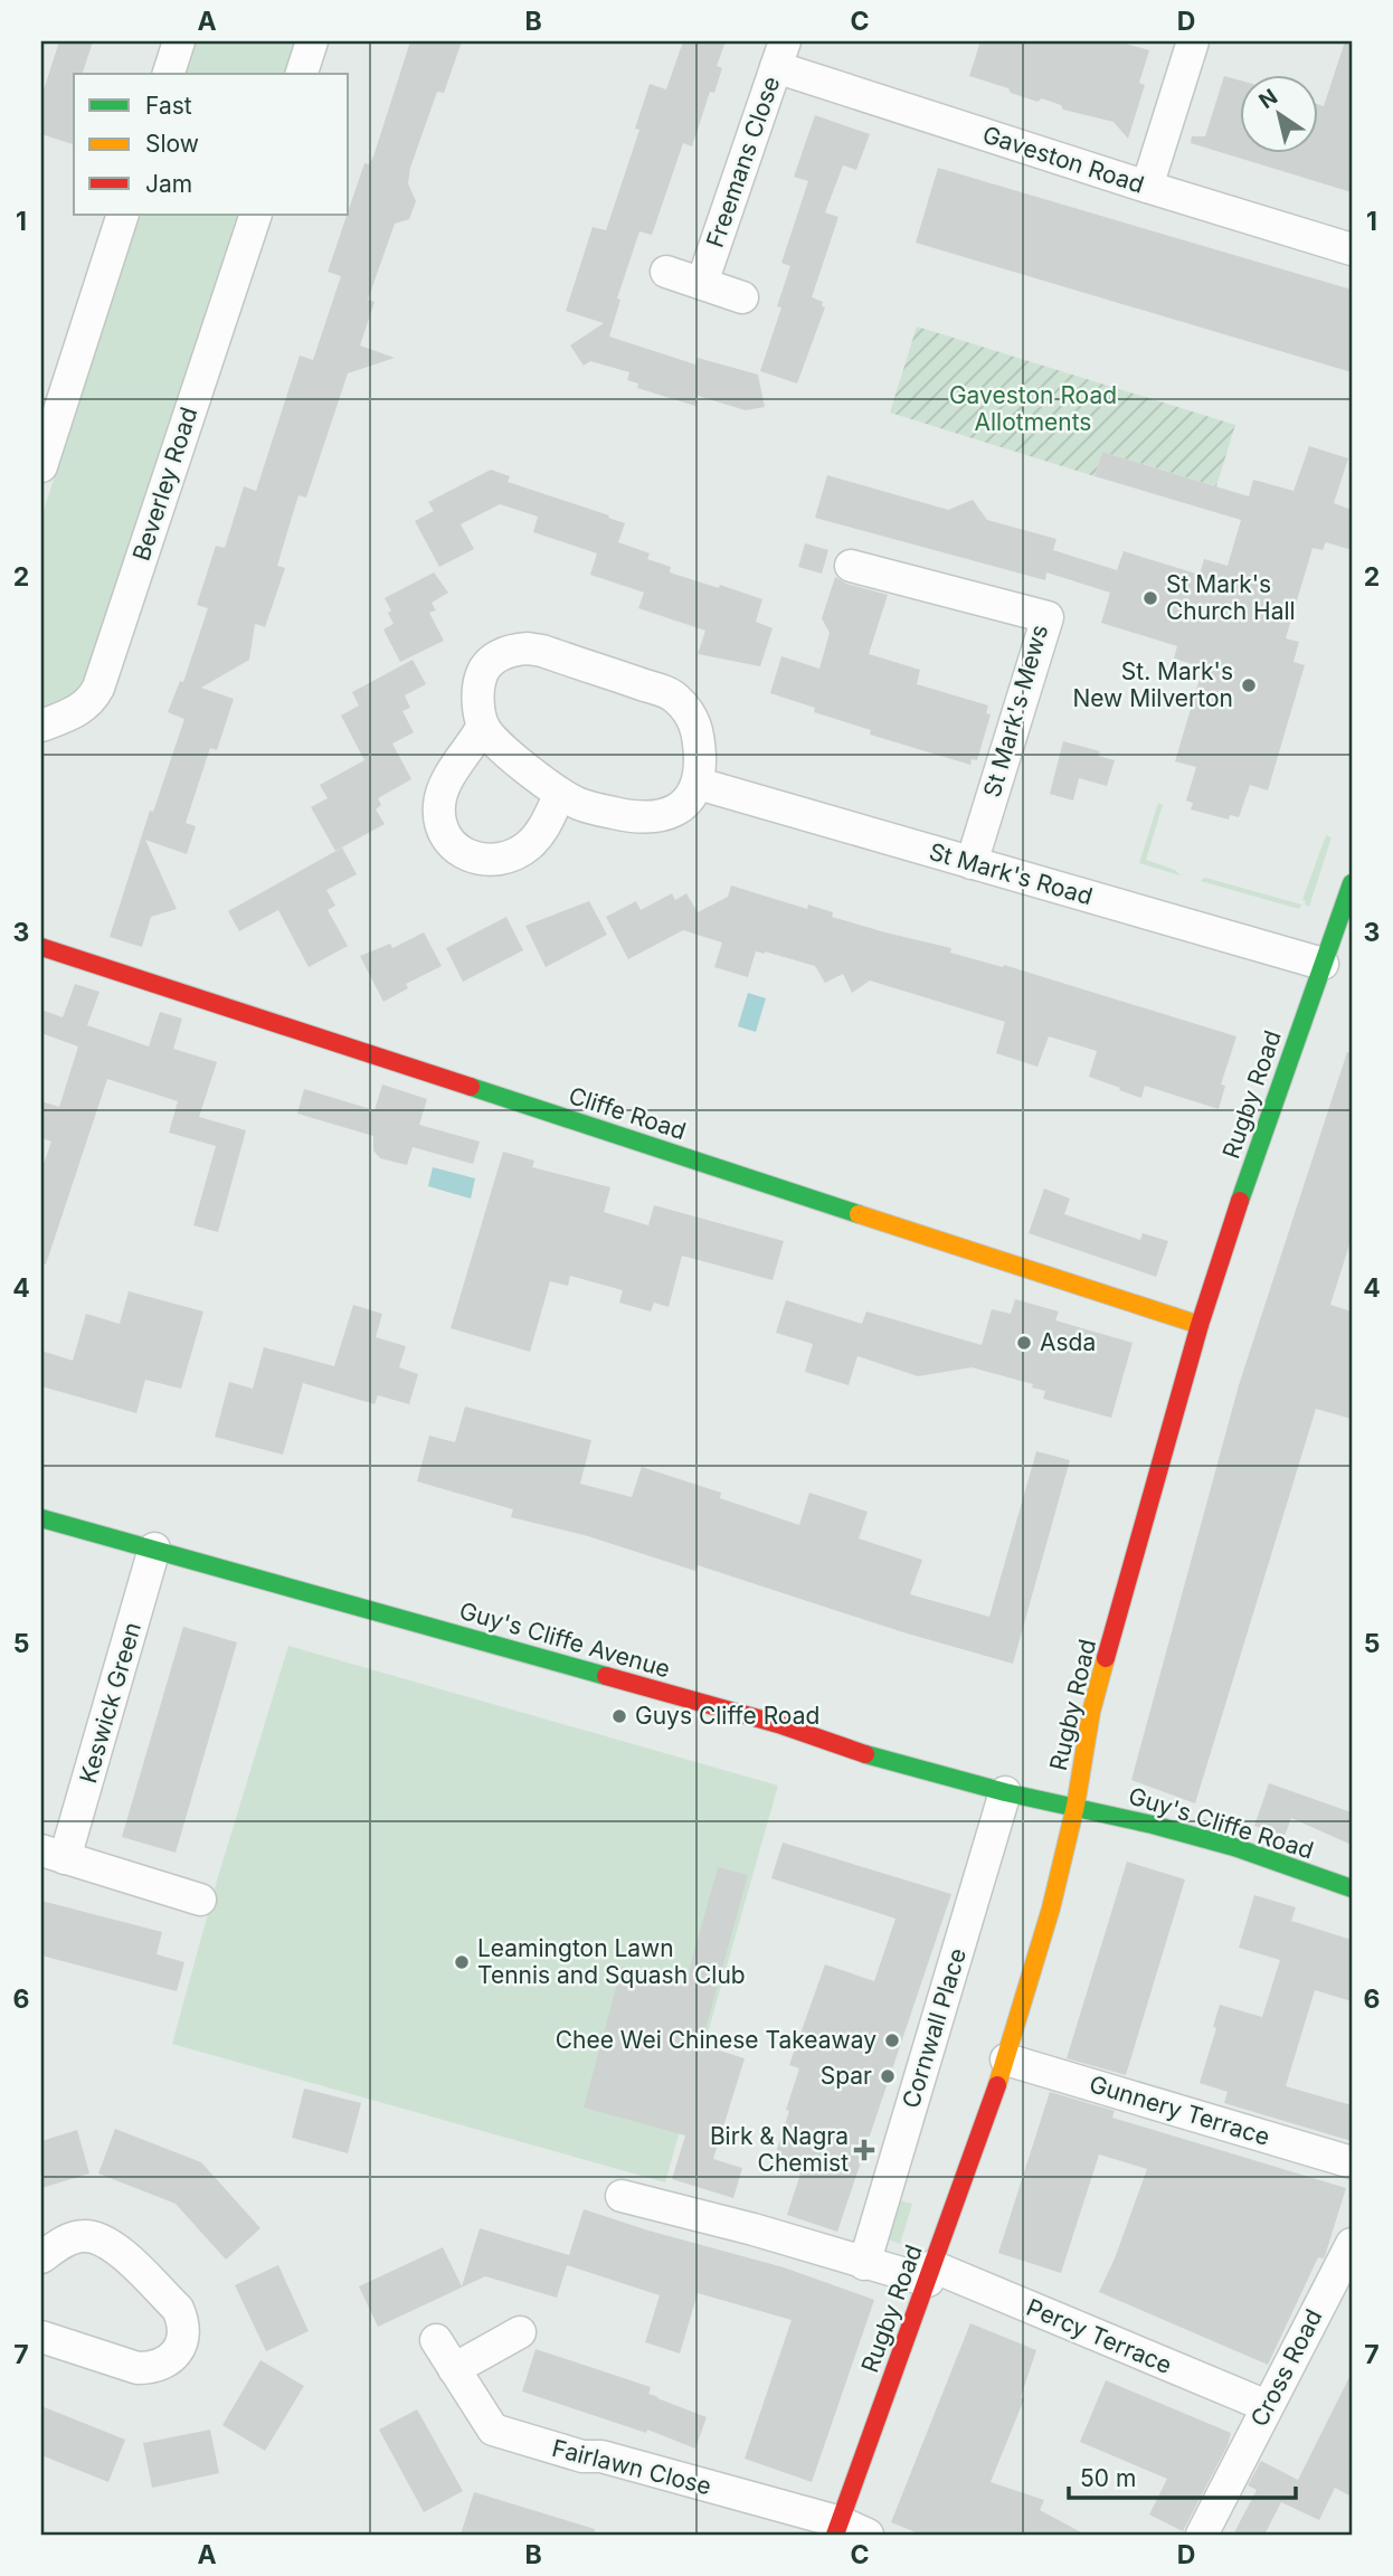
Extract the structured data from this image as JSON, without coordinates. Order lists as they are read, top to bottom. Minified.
{"streets":{"street":["Gaveston Road","Freemans Close","Beverley Road","St Mark's Mews","St Mark's Road","Rugby Road","Cliffe Road","Guy's Cliffe Avenue","Keswick Green","Guy's Cliffe Road","Cornwall Place","Gunnery Terrace","Percy Terrace","Cross Road","Fairlawn Close"]},"crossings":[["Gaveston Road","Freemans Close"],["St Mark's Mews","St Mark's Road"],["St Mark's Road","Rugby Road"],["Rugby Road","Cliffe Road"],["Rugby Road","Guy's Cliffe Avenue"],["Rugby Road","Guy's Cliffe Road"],["Rugby Road","Gunnery Terrace"],["Rugby Road","Percy Terrace"],["Rugby Road","Fairlawn Close"],["Guy's Cliffe Avenue","Keswick Green"],["Guy's Cliffe Avenue","Guy's Cliffe Road"],["Guy's Cliffe Avenue","Cornwall Place"],["Percy Terrace","Cross Road"]],"parks":["Gaveston Road Allotments"],"places":{"other":["St Mark's Church Hall","St. Mark's New Milverton","Asda","Guys Cliffe Road","Leamington Lawn Tennis and Squash Club","Chee Wei Chinese Takeaway","Spar"],"health":["Birk & Nagra Chemist"]},"legend":["Fast","Slow","Jam"],"scale_bar":"50 m","north":"top left","grid":{"columns":["A","B","C","D"],"rows":["1","2","3","4","5","6","7"]}}
